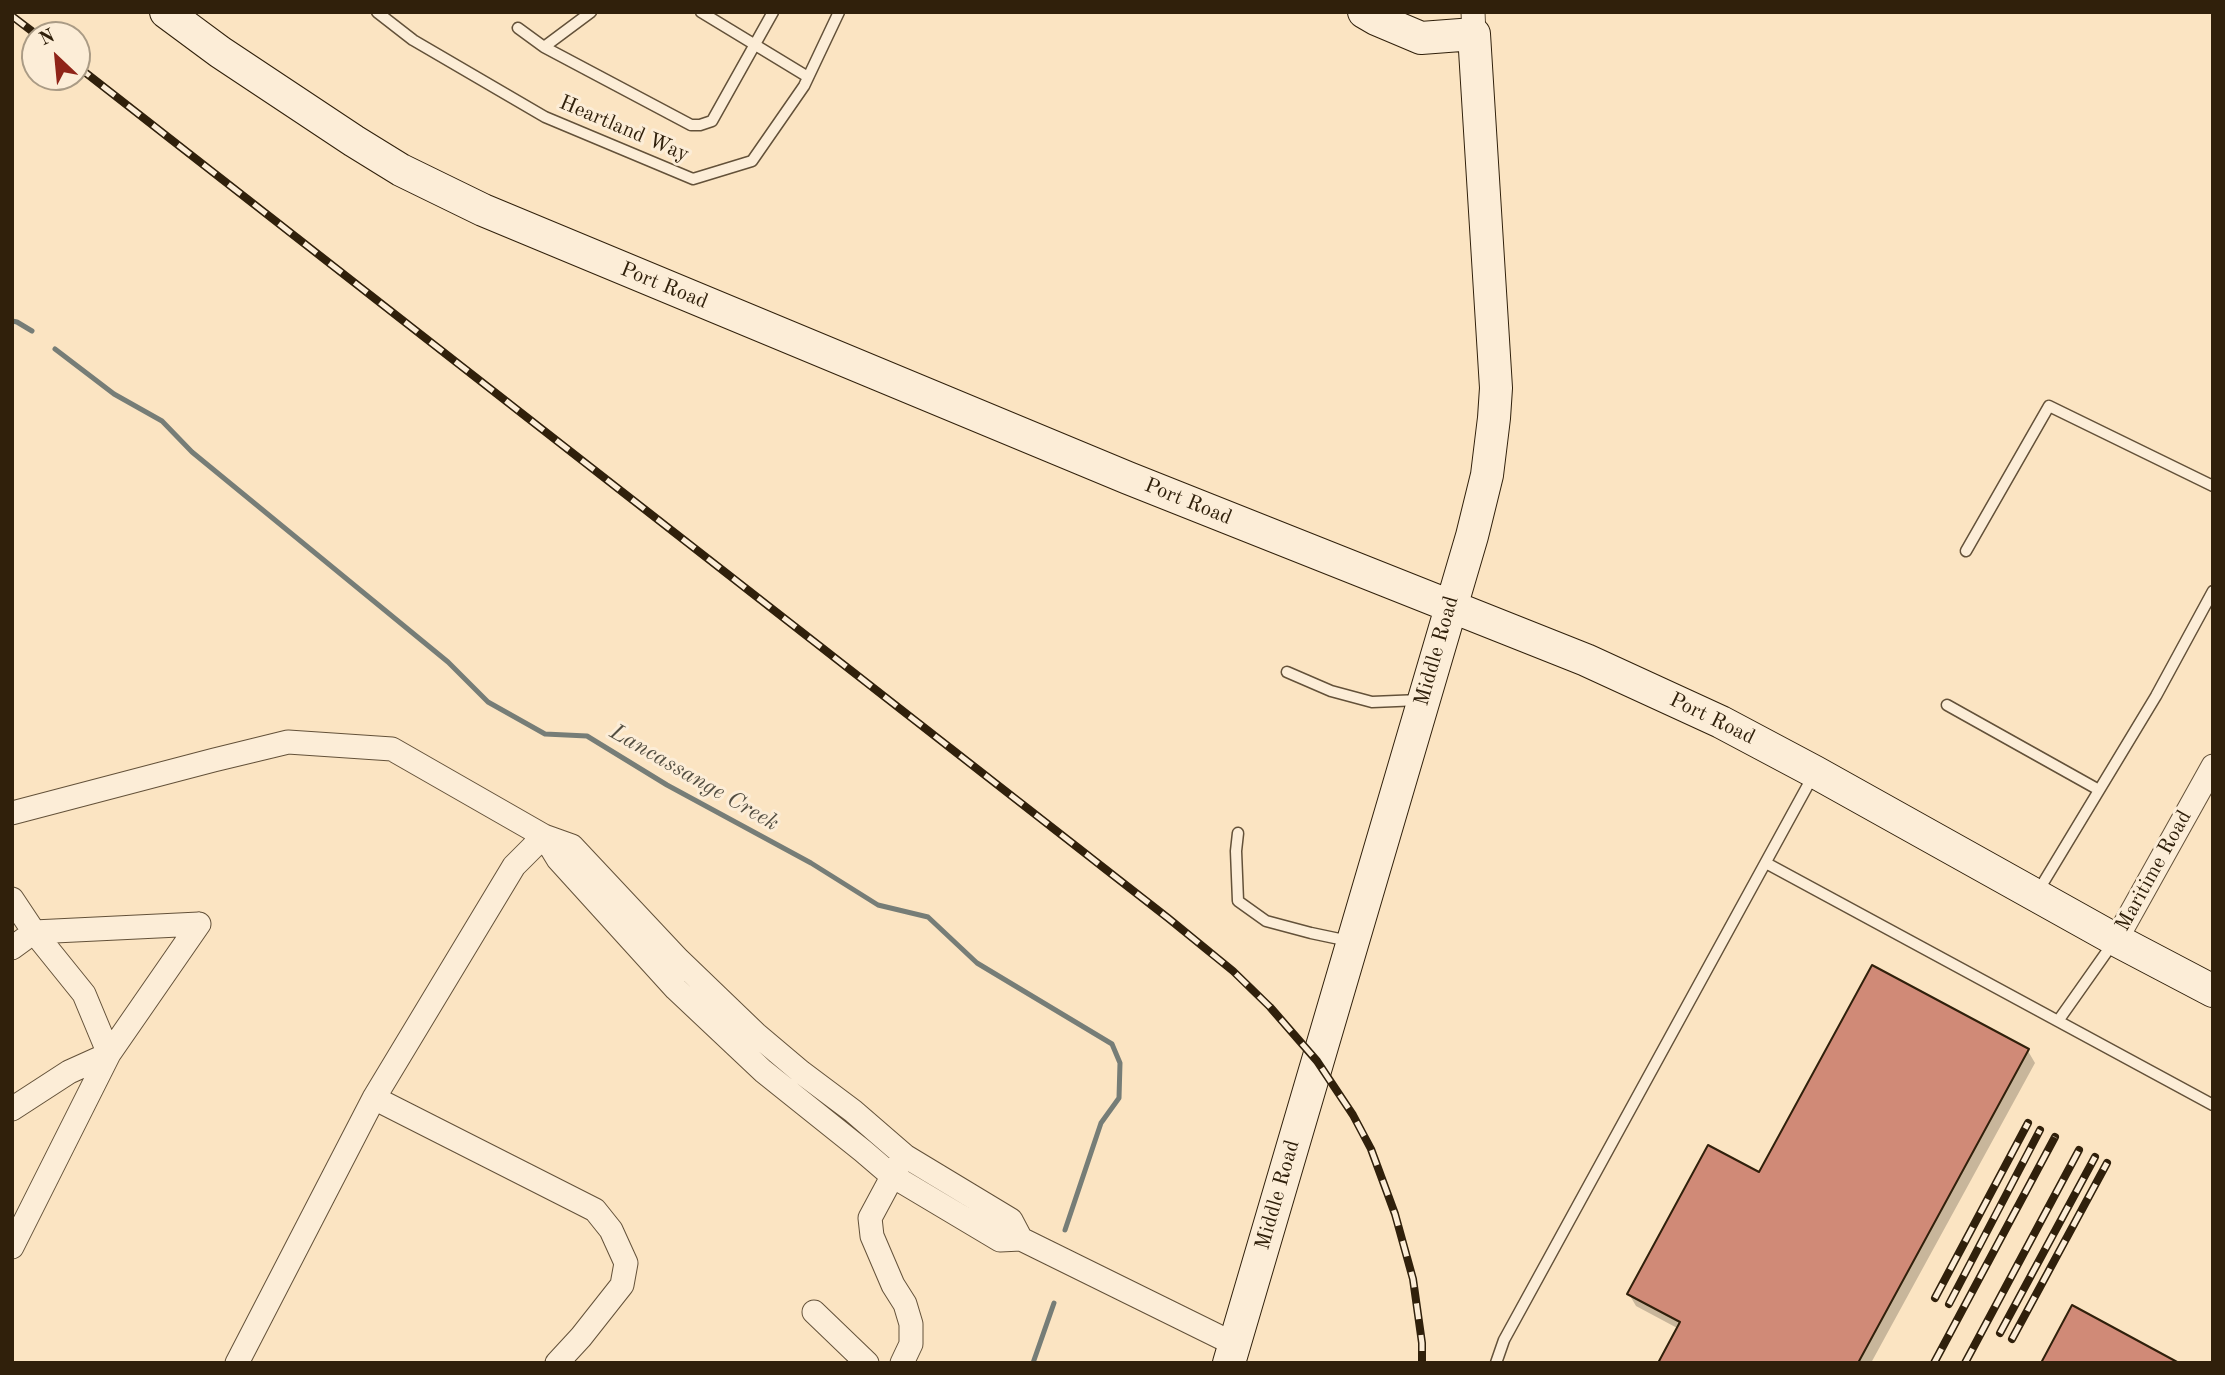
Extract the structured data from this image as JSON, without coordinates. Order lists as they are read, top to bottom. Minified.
{"streets":{"main road":["Port Road","Middle Road"],"street":["Maritime Road"],"lane":["Heartland Way"]},"crossings":[["Port Road","Middle Road"],["Port Road","Maritime Road"]],"water":["Lancassange Creek"],"north":"top left"}
